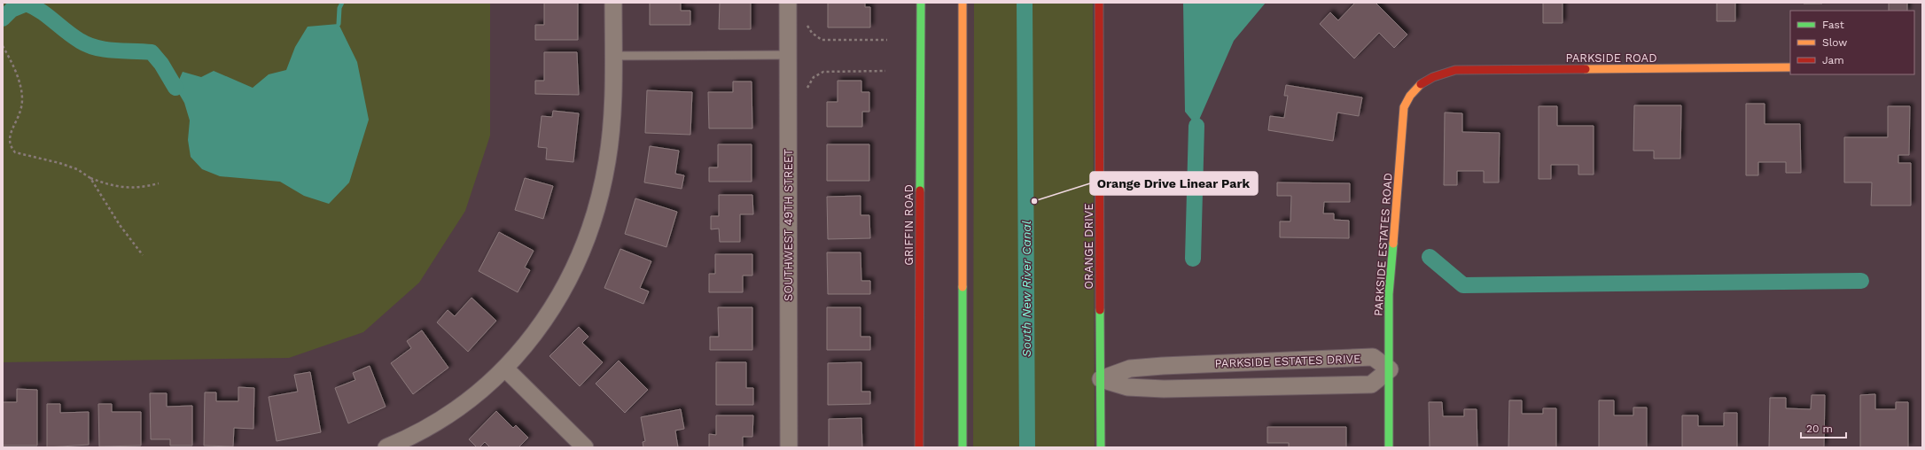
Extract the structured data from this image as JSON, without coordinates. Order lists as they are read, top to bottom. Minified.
{"streets":{"street":["PARKSIDE ROAD","SOUTHWEST 49TH STREET","GRIFFIN ROAD","PARKSIDE ESTATES ROAD","ORANGE DRIVE","PARKSIDE ESTATES DRIVE"]},"crossings":[["PARKSIDE ROAD","PARKSIDE ESTATES ROAD"],["PARKSIDE ESTATES ROAD","PARKSIDE ESTATES DRIVE"],["ORANGE DRIVE","PARKSIDE ESTATES DRIVE"]],"water":["South New River Canal"],"places":["Orange Drive Linear Park"],"legend":["Fast","Slow","Jam"],"scale_bar":"20 m"}
